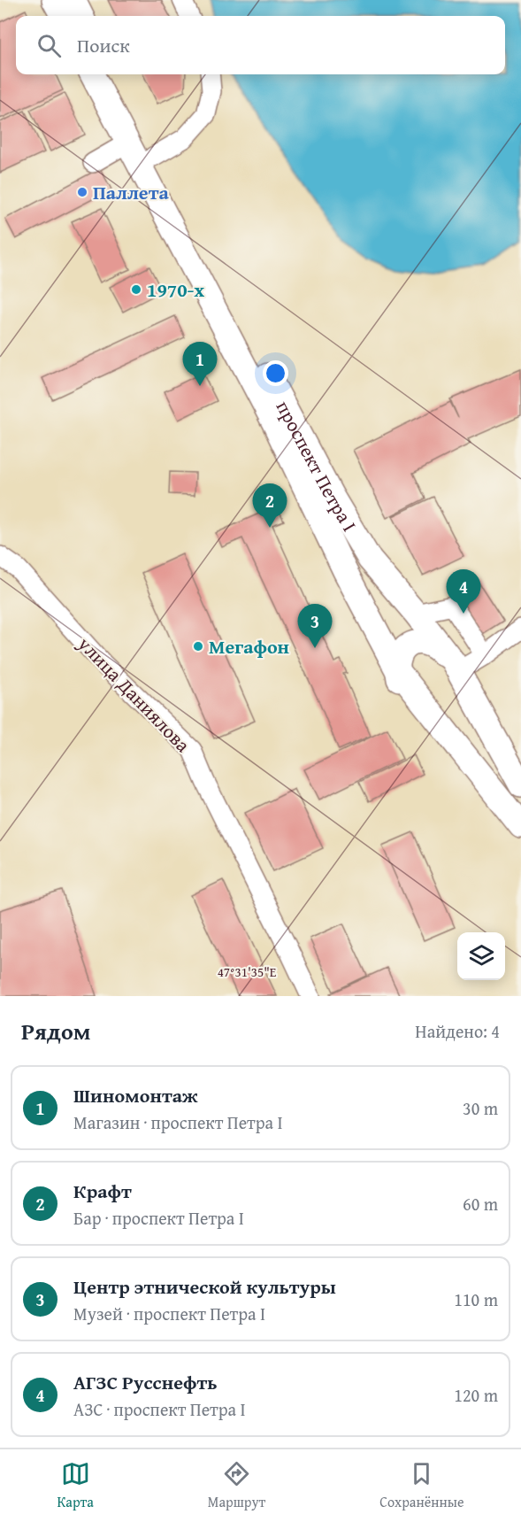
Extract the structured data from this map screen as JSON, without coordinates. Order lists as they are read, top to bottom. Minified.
{"streets":{"main road":["проспект Петра I"],"street":["улица Даниялова"]},"places":["Паллета","1970-х","Мегафон"],"page":{"search":"Поиск","pins":["1","2","4","3"],"heading":["Рядом","Найдено: 4"],"list":[{"mark":"1","name":"Шиномонтаж","note":"Магазин · проспект Петра I","value":"30 m"},{"mark":"2","name":"Крафт","note":"Бар · проспект Петра I","value":"60 m"},{"mark":"3","name":"Центр этнической культуры","note":"Музей · проспект Петра I","value":"110 m"},{"mark":"4","name":"АГЗС Русснефть","note":"АЗС · проспект Петра I","value":"120 m"}],"nav":["Карта","Маршрут","Сохранённые"]},"coordinates":["47°31'35\"E"]}
